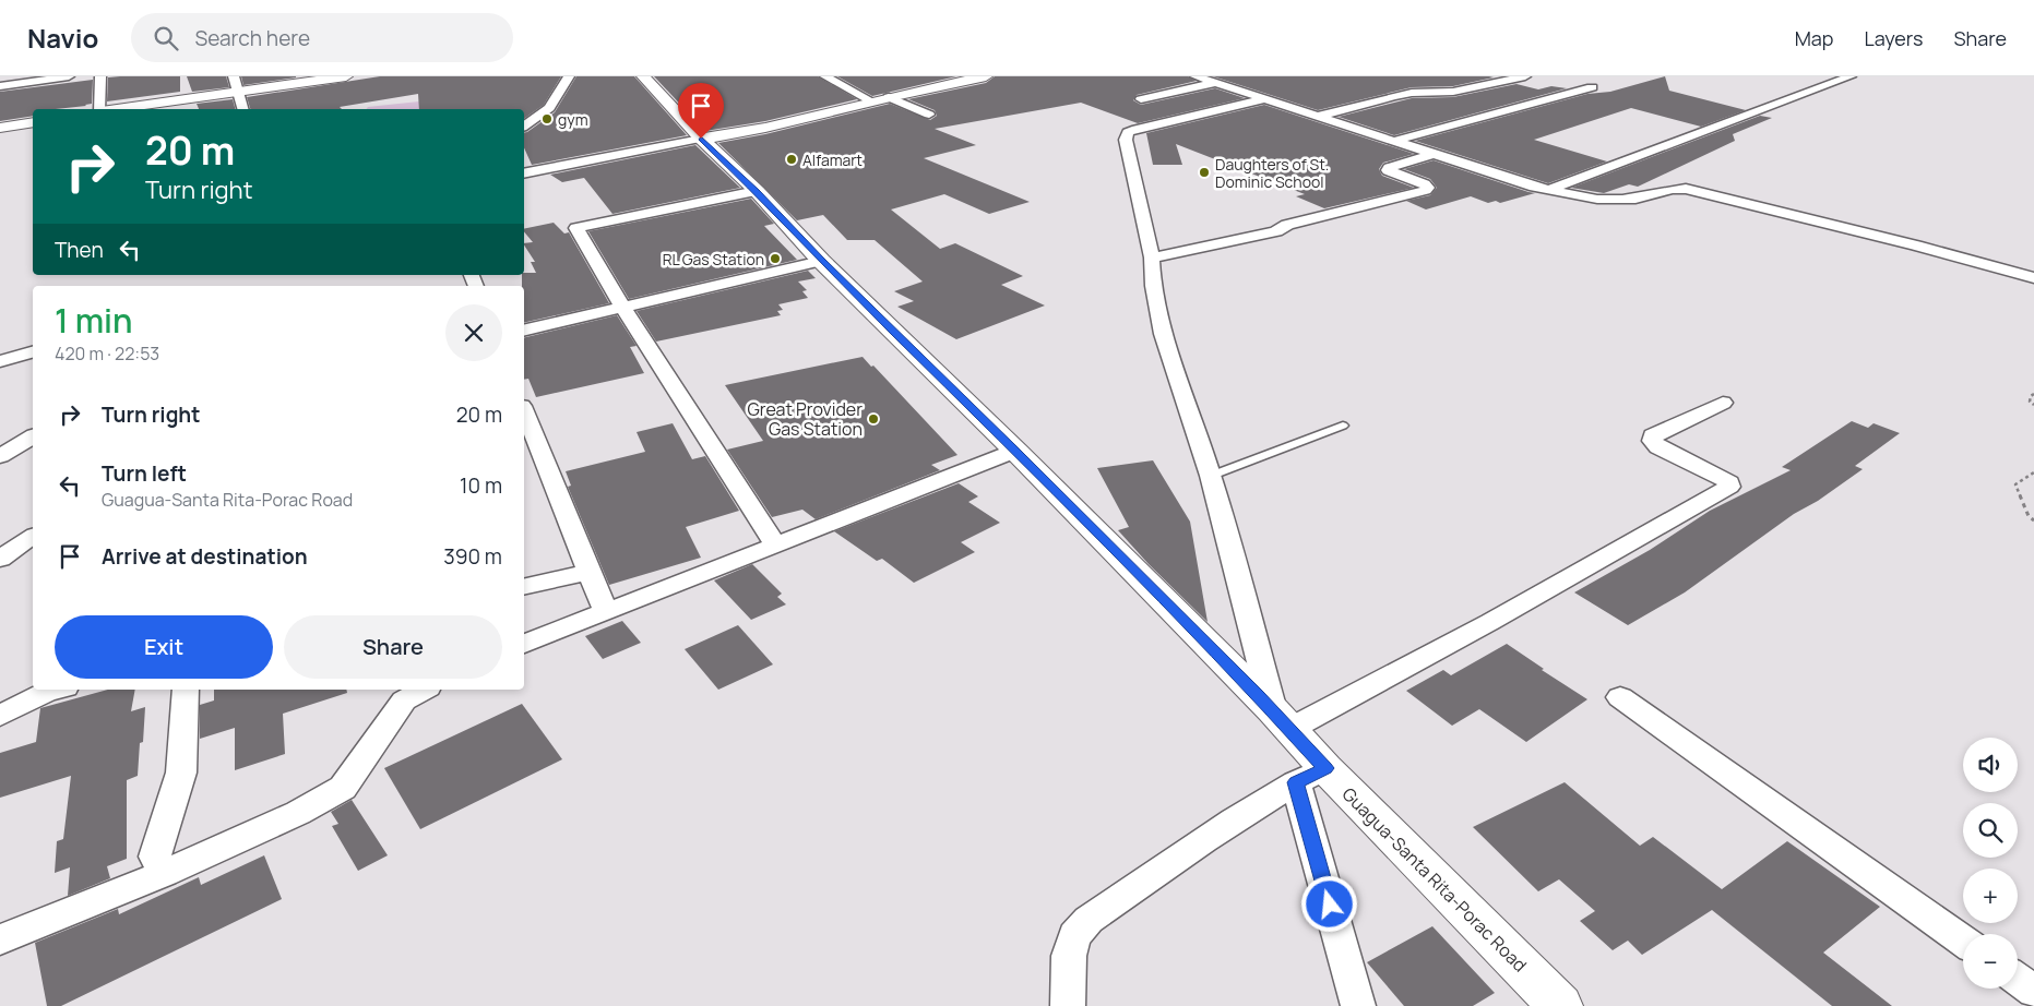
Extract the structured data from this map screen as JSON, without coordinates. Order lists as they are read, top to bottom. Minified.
{"streets":{"main road":["Guagua-Santa Rita-Porac Road"]},"places":["gym","Alfamart","Daughters of St. Dominic School","RL Gas Station","Great Provider Gas Station"],"page":{"header":"Navio","search":"Search here","nav":["Map","Layers","Share"],"turn":["20 m","Turn right"],"then":"Then","heading":["1 min","420 m · 22:53"],"list":[{"name":"Turn right","value":"20 m"},{"name":"Turn left","note":"Guagua-Santa Rita-Porac Road","value":"10 m"},{"name":"Arrive at destination","value":"390 m"}],"buttons":["Exit","Share"],"map_buttons":["+","−"]}}
